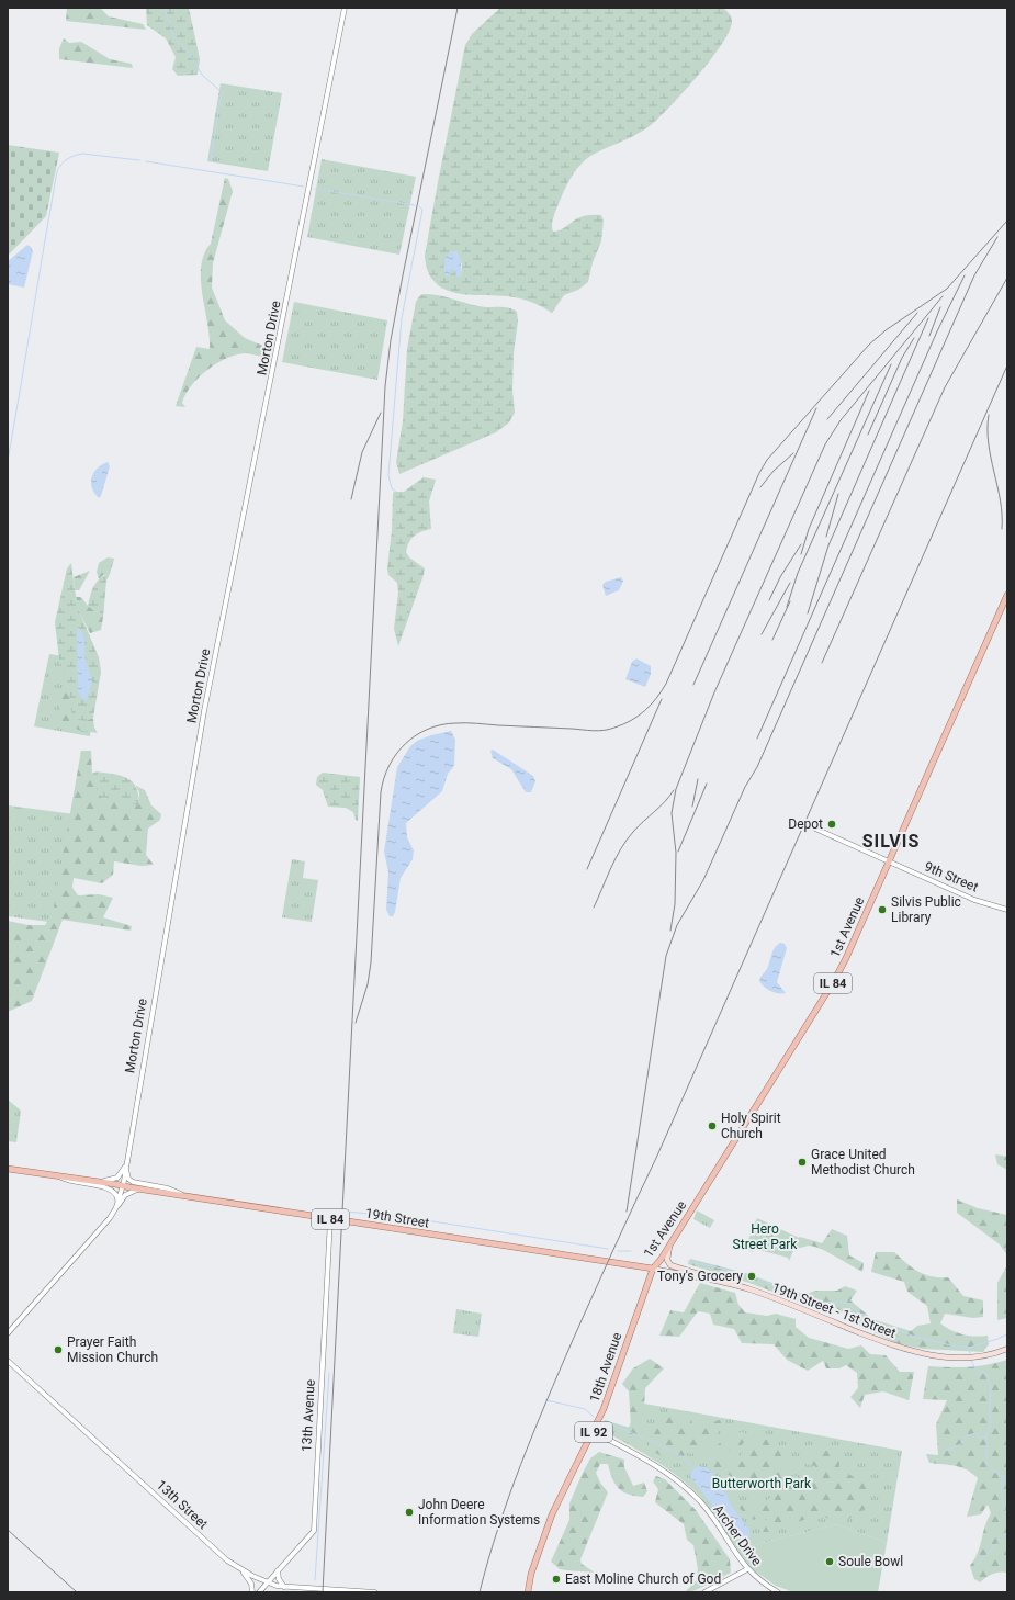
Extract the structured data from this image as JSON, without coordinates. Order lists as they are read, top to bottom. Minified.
{"streets":{"main road":["1st Avenue","IL 84","19th Street","19th Street - 1st Street","18th Avenue","IL 92"],"street":["Morton Drive","9th Street","13th Avenue","13th Street","Archer Drive"]},"crossings":[["Morton Drive","19th Street"],["9th Street","1st Avenue"],["1st Avenue","19th Street"],["1st Avenue","19th Street - 1st Street"],["1st Avenue","18th Avenue"],["19th Street","19th Street - 1st Street"],["19th Street","18th Avenue"],["19th Street","13th Avenue"],["19th Street - 1st Street","18th Avenue"],["18th Avenue","Archer Drive"],["13th Avenue","13th Street"]],"districts":["SILVIS"],"parks":["Hero Street Park","Butterworth Park"],"places":["Depot","Silvis Public Library","Holy Spirit Church","Grace United Methodist Church","Tony's Grocery","Prayer Faith Mission Church","John Deere Information Systems","Soule Bowl","East Moline Church of God"]}
